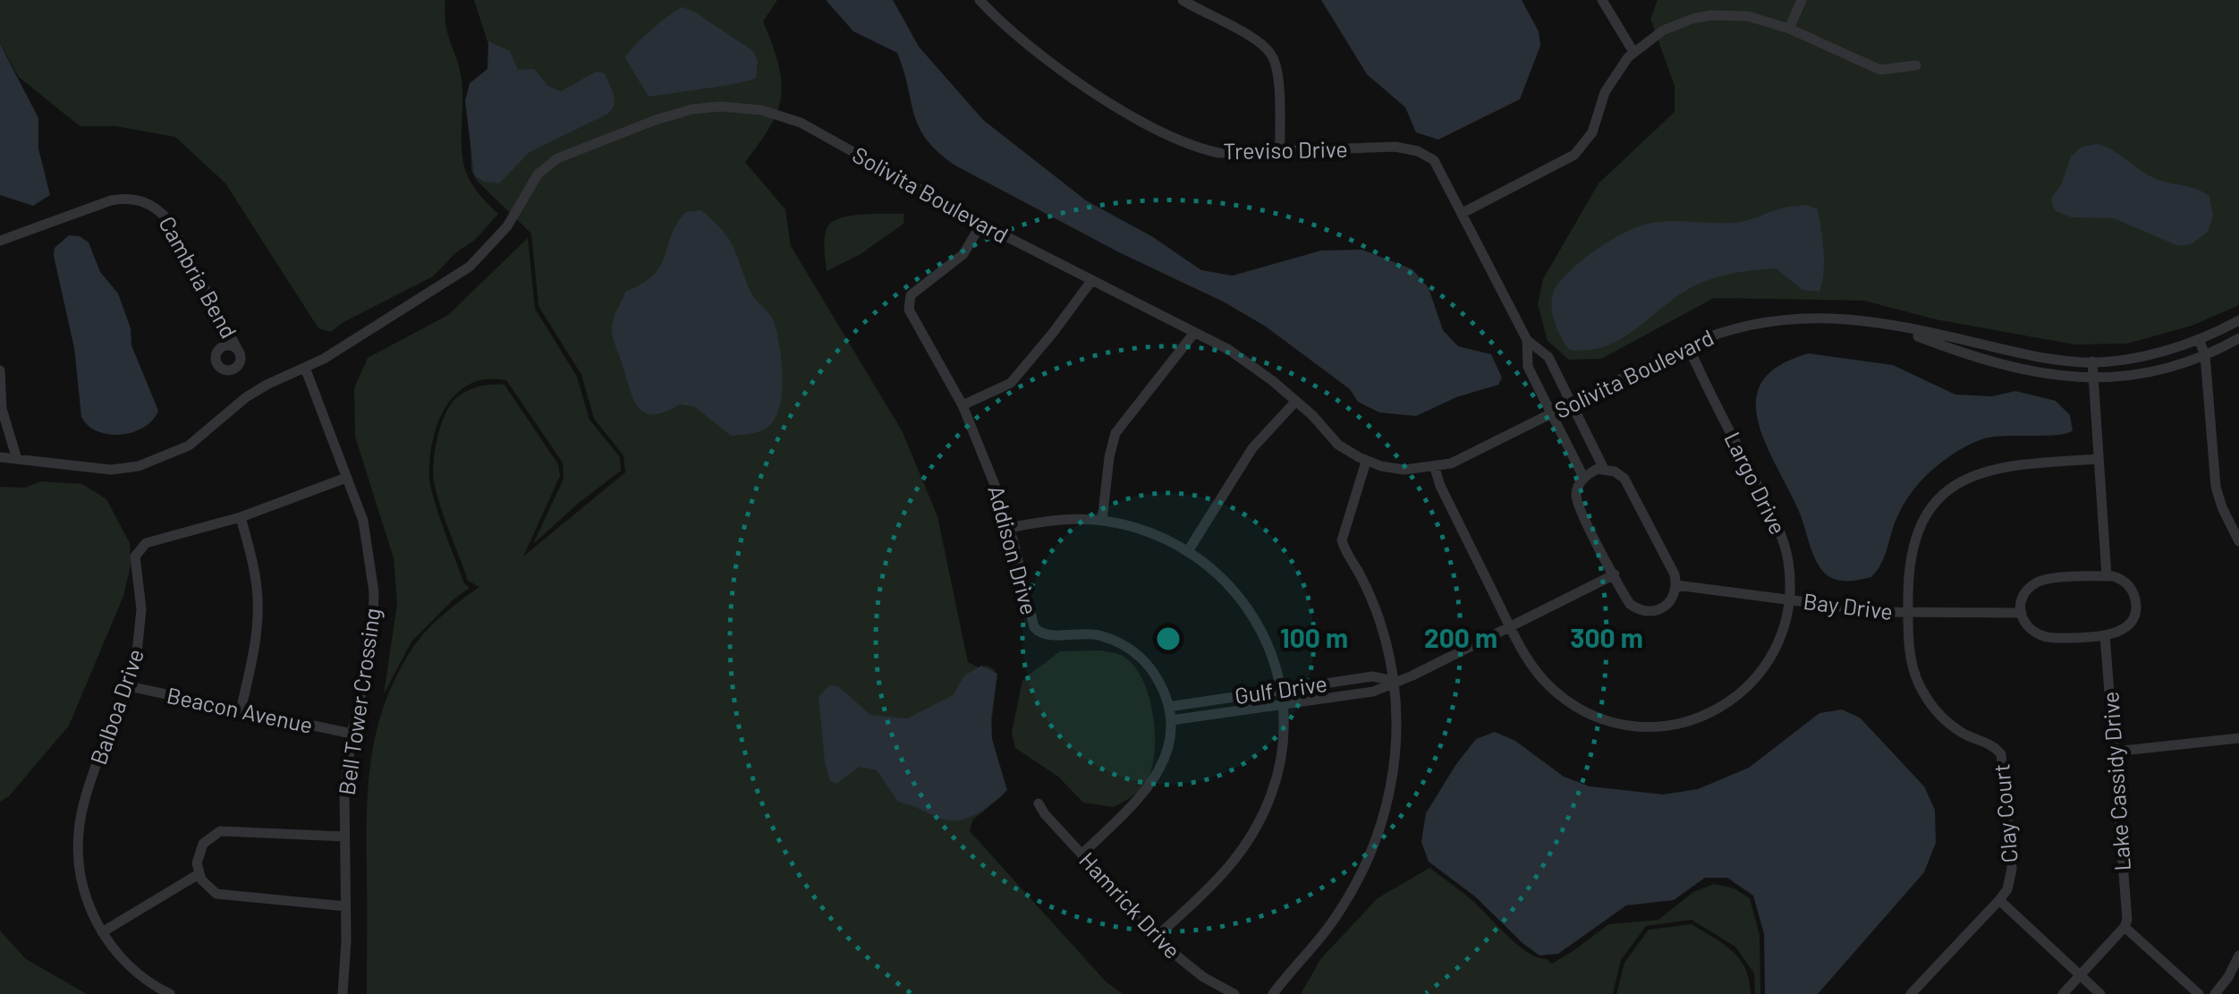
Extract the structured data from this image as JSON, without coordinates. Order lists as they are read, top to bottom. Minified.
{"streets":{"street":["Treviso Drive","Solivita Boulevard","Cambria Bend","Largo Drive","Addison Drive","Bay Drive","Gulf Drive","Bell Tower Crossing","Balboa Drive","Beacon Avenue","Lake Cassidy Drive","Clay Court","Hamrick Drive"]},"crossings":[["Treviso Drive","Solivita Boulevard"],["Treviso Drive","Bay Drive"],["Solivita Boulevard","Largo Drive"],["Solivita Boulevard","Addison Drive"],["Solivita Boulevard","Bell Tower Crossing"],["Largo Drive","Bay Drive"],["Largo Drive","Gulf Drive"],["Addison Drive","Gulf Drive"],["Addison Drive","Hamrick Drive"],["Bay Drive","Clay Court"],["Bell Tower Crossing","Balboa Drive"],["Bell Tower Crossing","Beacon Avenue"],["Balboa Drive","Beacon Avenue"]],"rings":["100 m","200 m","300 m"]}
